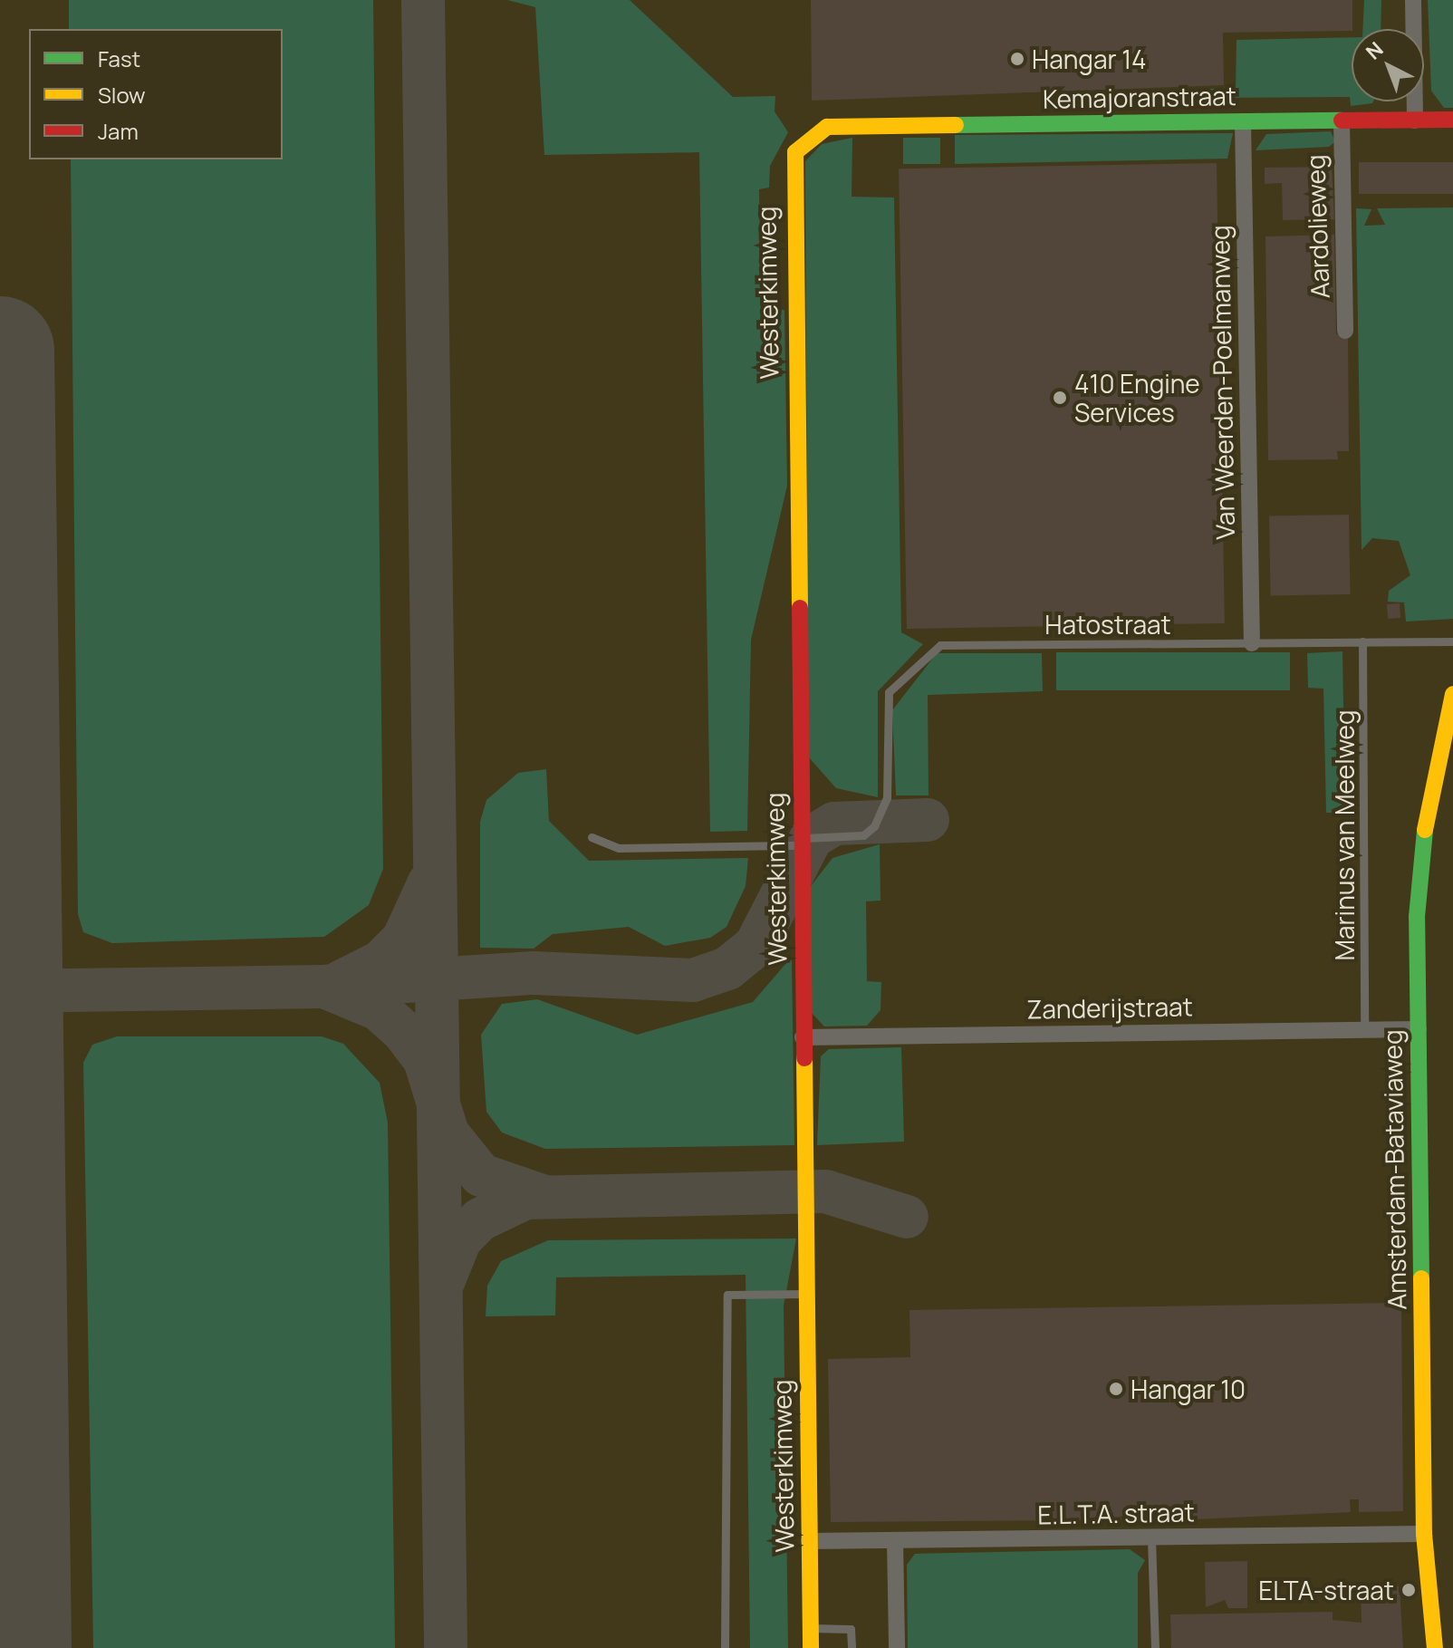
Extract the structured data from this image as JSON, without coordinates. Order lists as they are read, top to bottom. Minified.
{"streets":{"street":["Kemajoranstraat","Aardolieweg","Westerkimweg","Van Weerden-Poelmanweg","Zanderijstraat","Amsterdam-Bataviaweg","E.L.T.A. straat"],"lane":["Hatostraat","Marinus van Meelweg"]},"crossings":[["Kemajoranstraat","Aardolieweg"],["Kemajoranstraat","Westerkimweg"],["Kemajoranstraat","Van Weerden-Poelmanweg"],["Westerkimweg","Hatostraat"],["Westerkimweg","Zanderijstraat"],["Westerkimweg","E.L.T.A. straat"],["Van Weerden-Poelmanweg","Hatostraat"],["Hatostraat","Marinus van Meelweg"],["Marinus van Meelweg","Zanderijstraat"],["Zanderijstraat","Amsterdam-Bataviaweg"],["Amsterdam-Bataviaweg","E.L.T.A. straat"]],"places":["Hangar 14","410 Engine Services","Hangar 10","ELTA-straat"],"legend":["Fast","Slow","Jam"],"north":"top left"}
